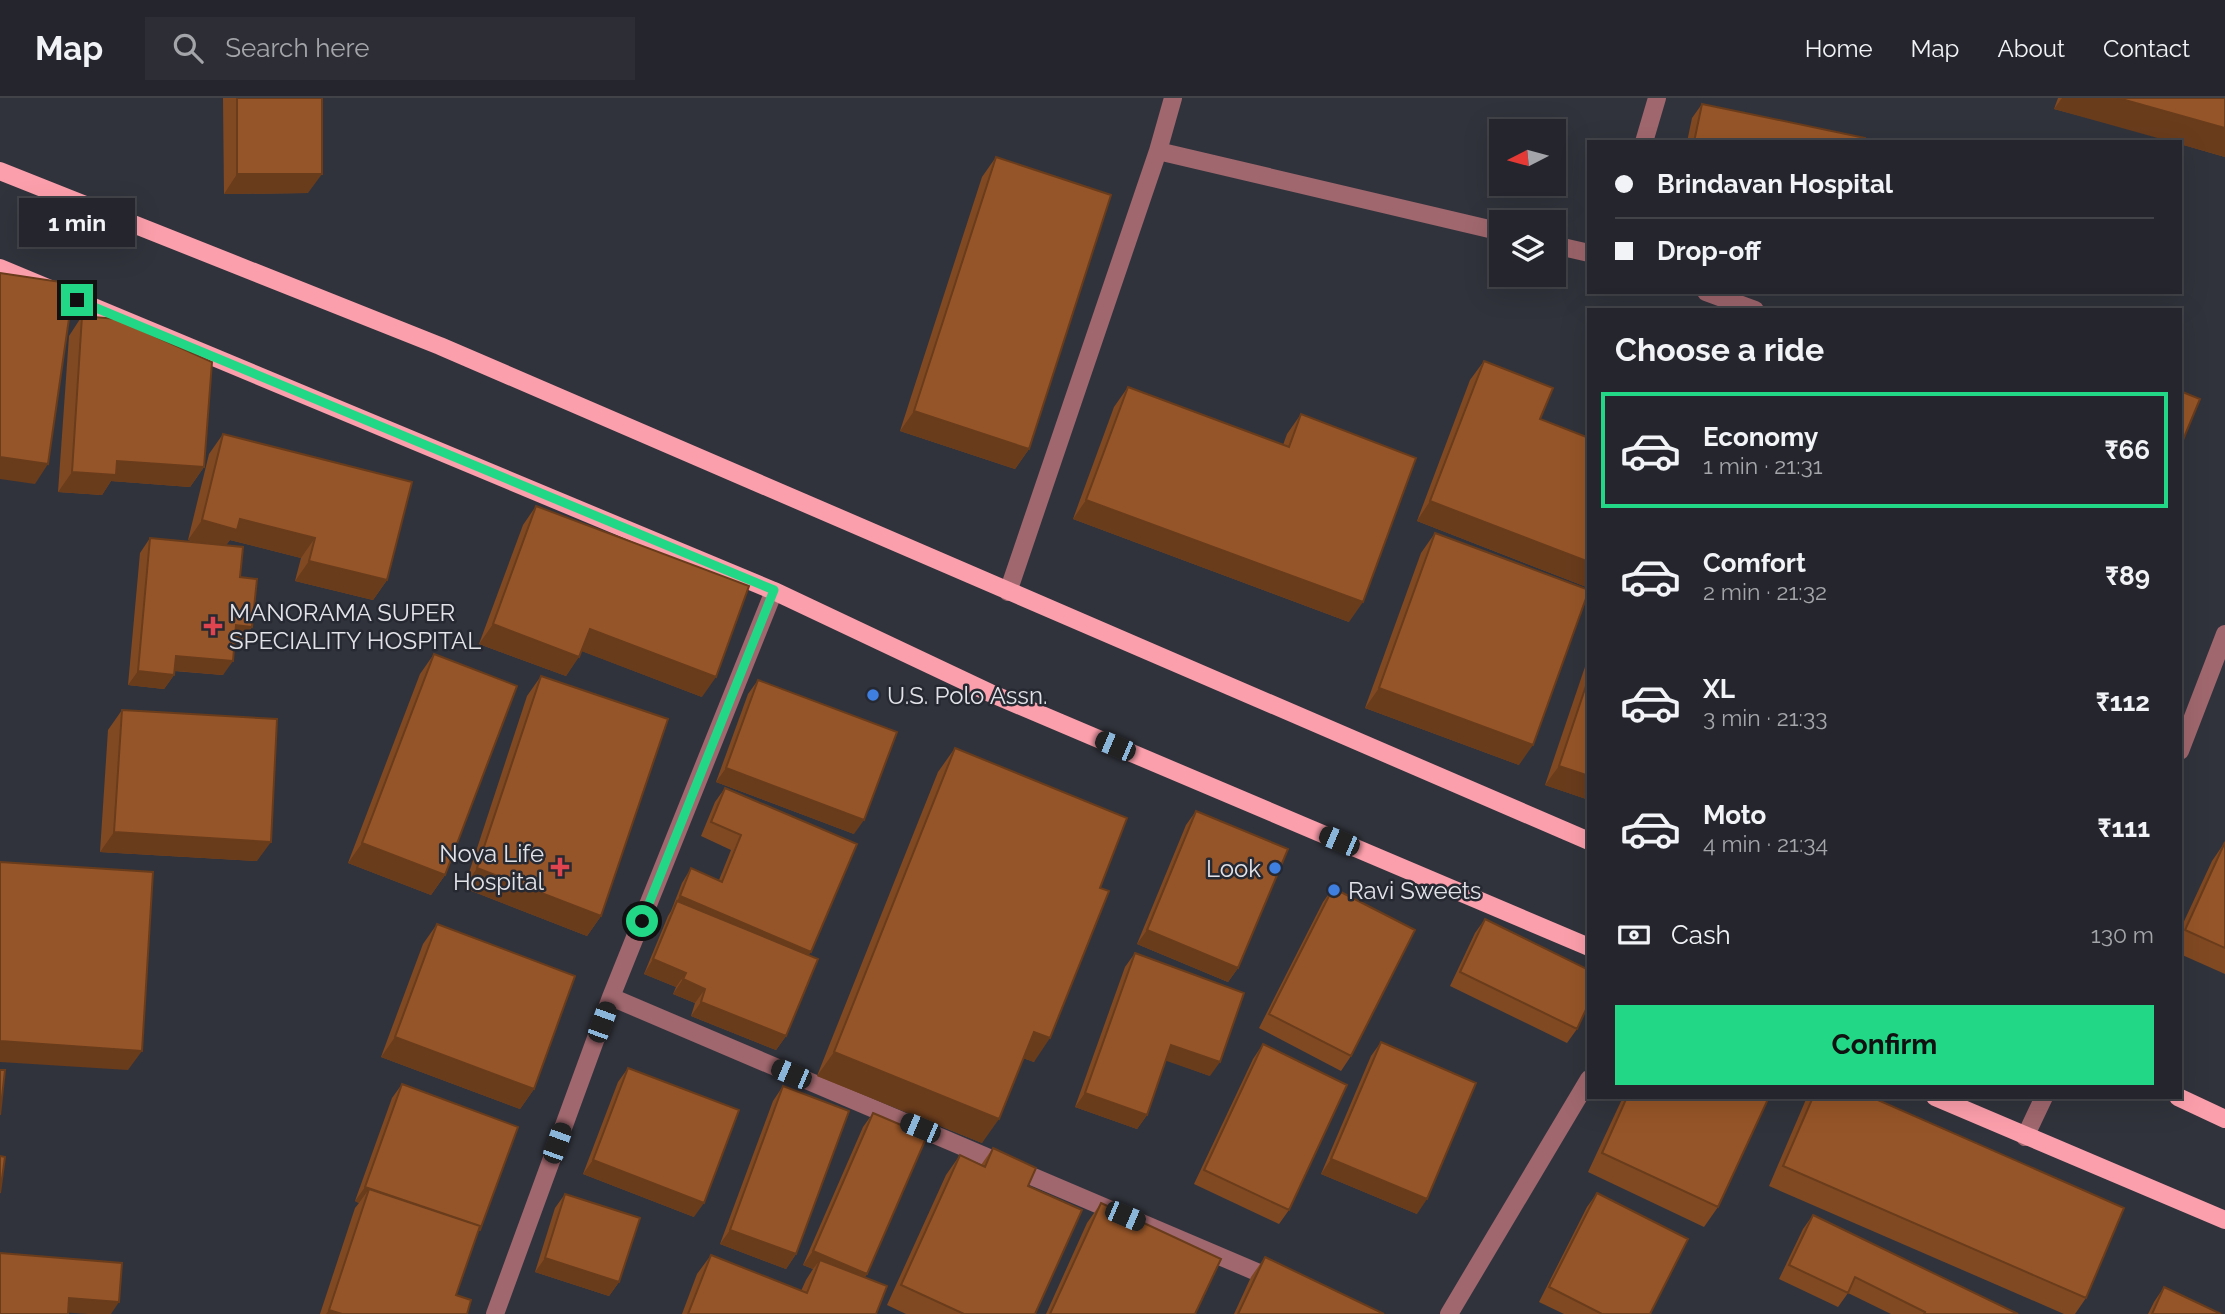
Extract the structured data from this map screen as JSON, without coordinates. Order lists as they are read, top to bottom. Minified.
{"places":{"health":["MANORAMA SUPER SPECIALITY HOSPITAL","Nova Life Hospital"],"other":["U.S. Polo Assn.","Look","Ravi Sweets"]},"north":"left","page":{"header":"Map","search":"Search here","nav":["Home","Map","About","Contact"],"banner":["Brindavan Hospital","Drop-off"],"bubble":"1 min","heading":"Choose a ride","list":[{"name":"Economy","note":"1 min · 21:31","value":"₹66"},{"name":"Comfort","note":"2 min · 21:32","value":"₹89"},{"name":"XL","note":"3 min · 21:33","value":"₹112"},{"name":"Moto","note":"4 min · 21:34","value":"₹111"}],"pay":["Cash","130 m"],"buttons":"Confirm"}}
